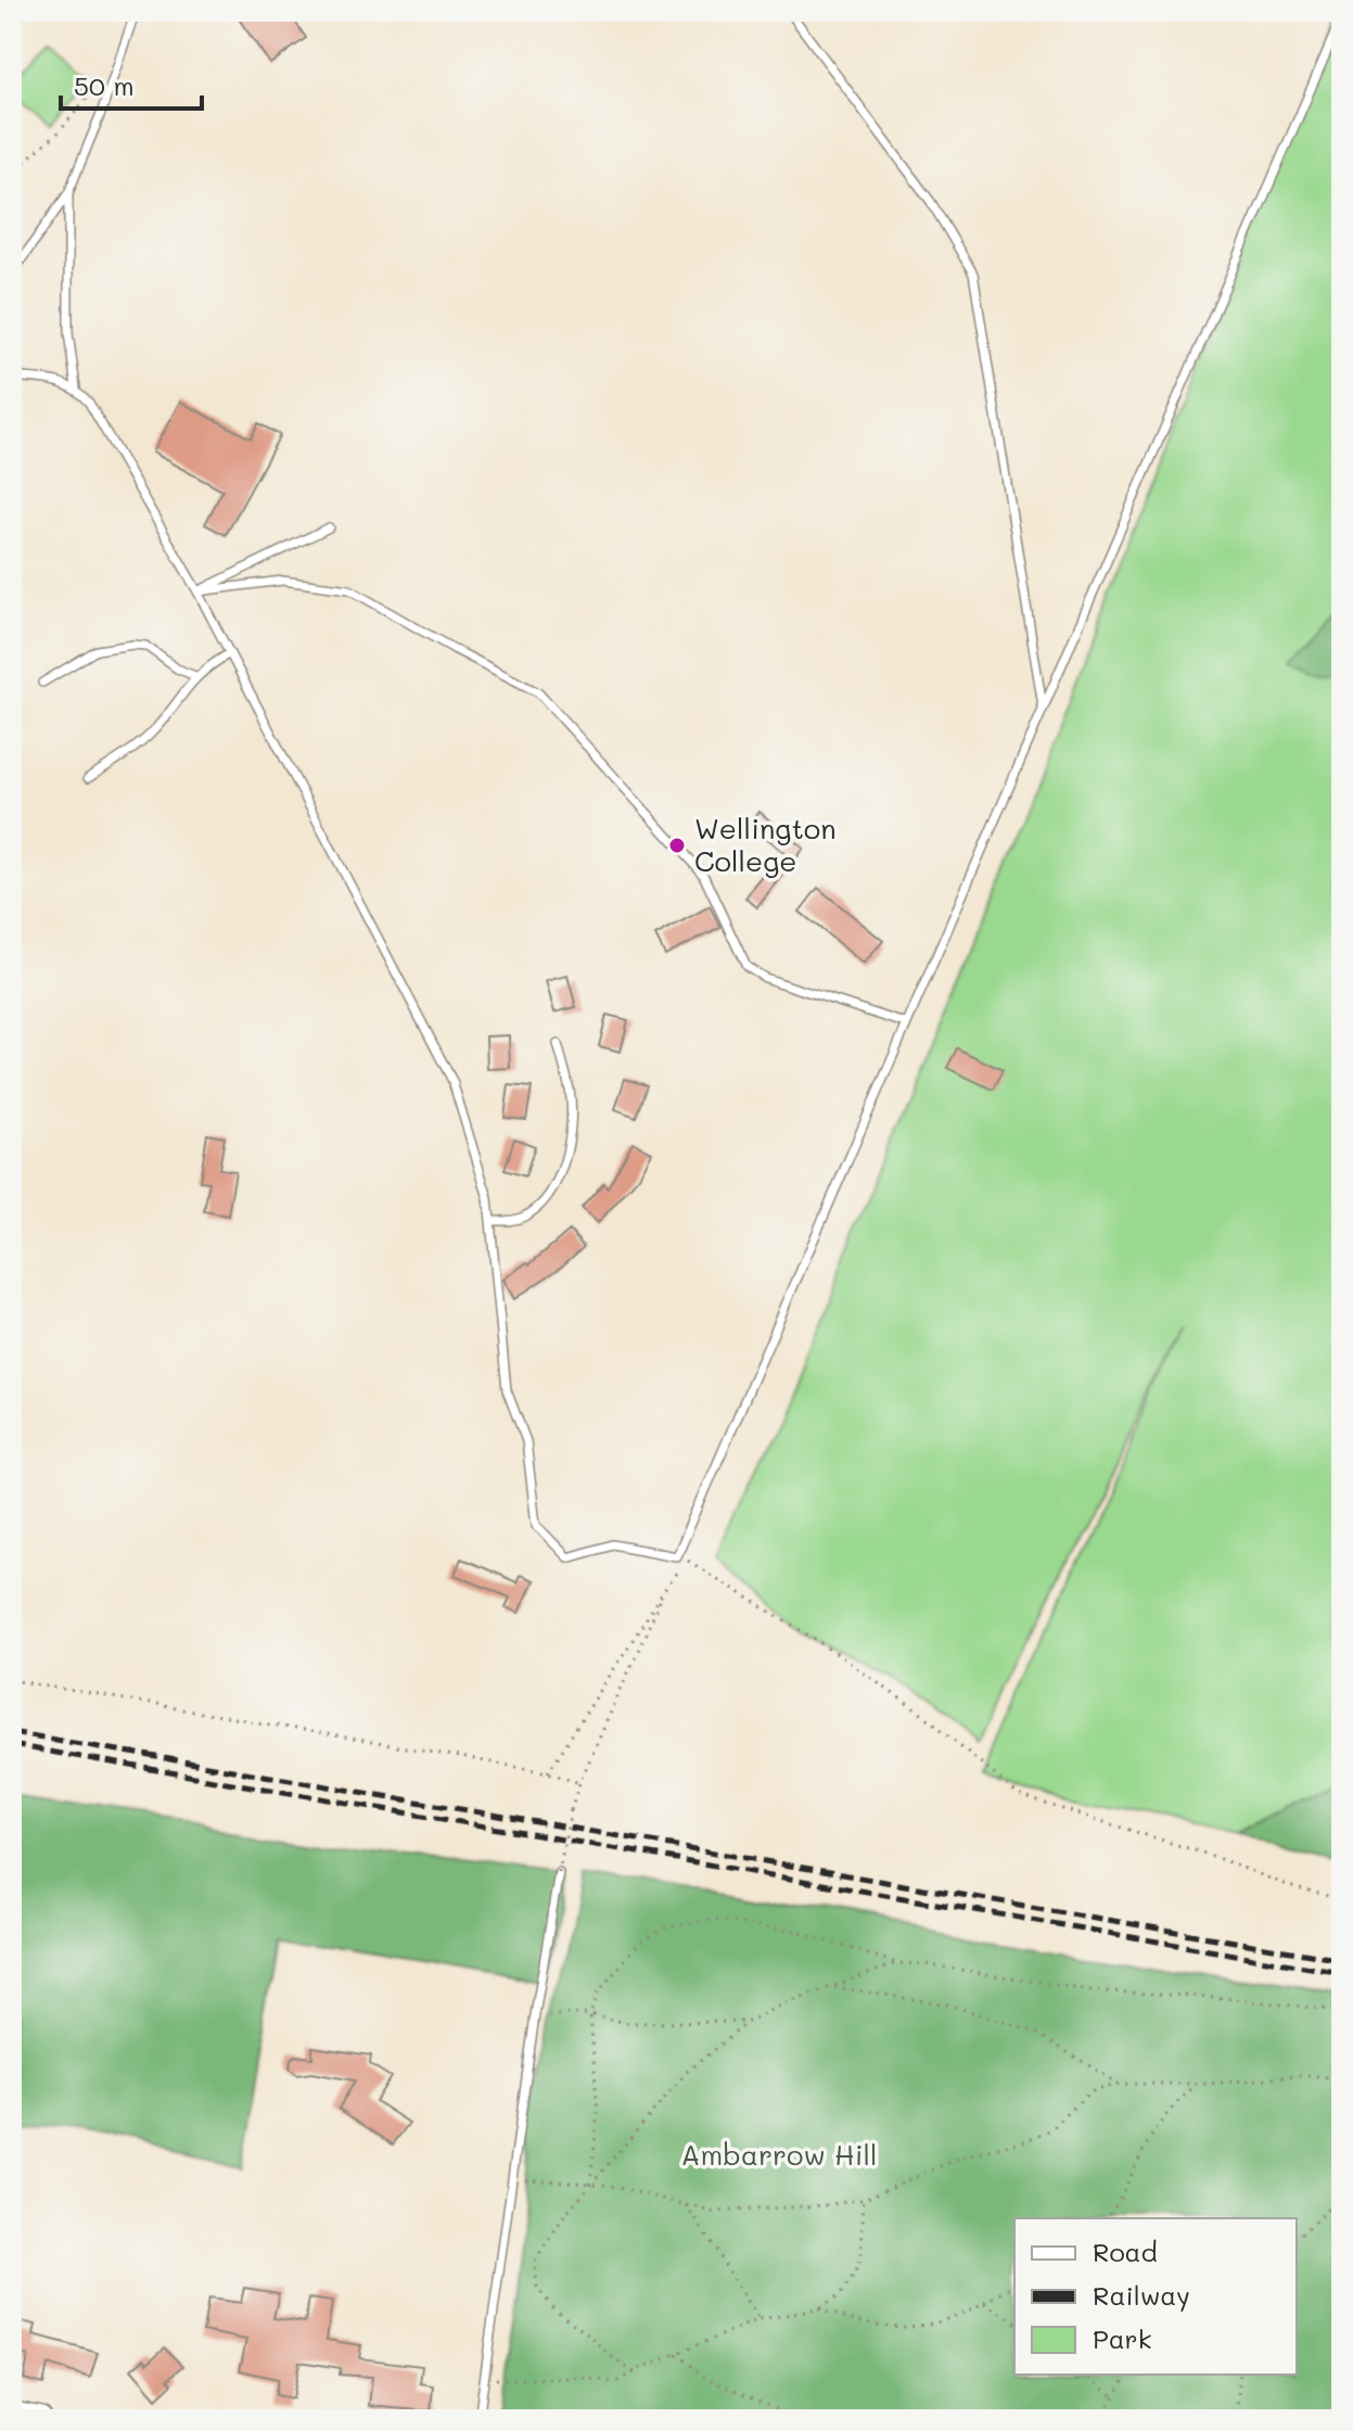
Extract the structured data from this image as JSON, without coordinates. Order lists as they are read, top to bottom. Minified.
{"parks":["Ambarrow Hill"],"places":["Wellington College"],"legend":["Road","Railway","Park"],"scale_bar":"50 m"}
